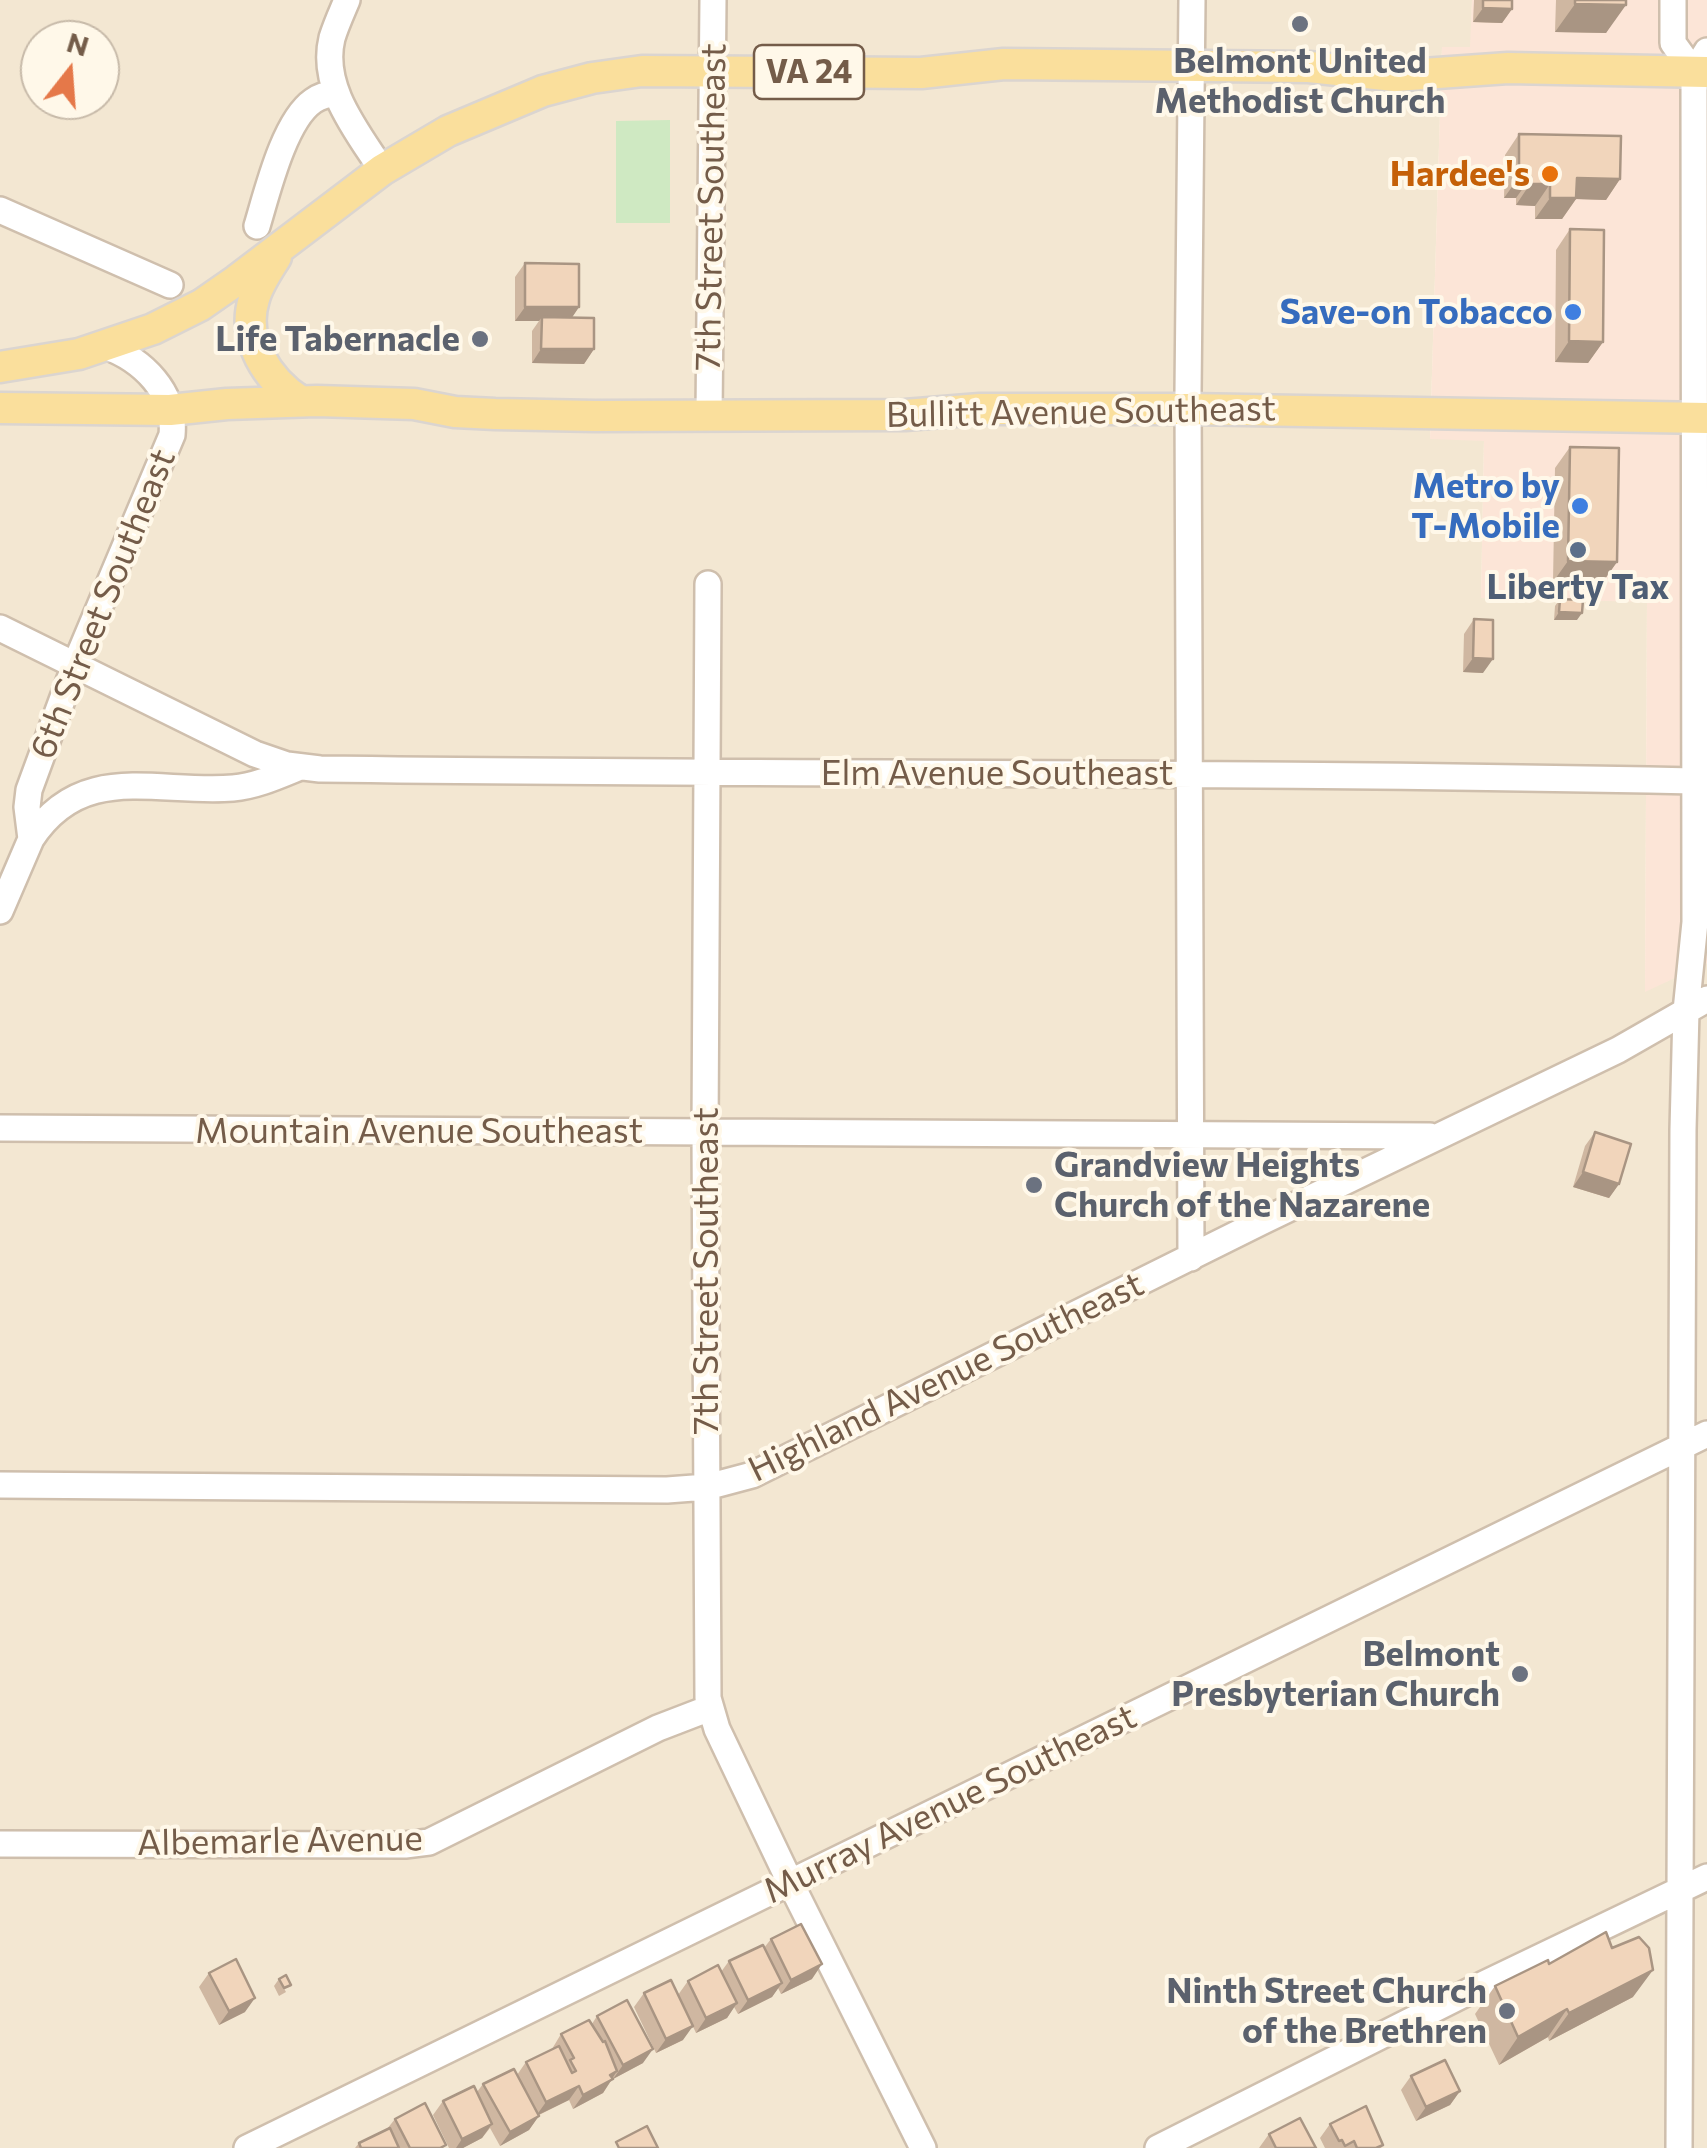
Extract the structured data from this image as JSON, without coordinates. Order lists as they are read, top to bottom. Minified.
{"streets":{"main road":["VA 24","Bullitt Avenue Southeast"],"street":["7th Street Southeast","6th Street Southeast","Elm Avenue Southeast","Mountain Avenue Southeast","Highland Avenue Southeast","Murray Avenue Southeast","Albemarle Avenue"]},"crossings":[["VA 24","7th Street Southeast"],["7th Street Southeast","Bullitt Avenue Southeast"],["7th Street Southeast","Elm Avenue Southeast"],["7th Street Southeast","Mountain Avenue Southeast"],["7th Street Southeast","Highland Avenue Southeast"],["7th Street Southeast","Murray Avenue Southeast"],["7th Street Southeast","Albemarle Avenue"],["Bullitt Avenue Southeast","6th Street Southeast"],["6th Street Southeast","Elm Avenue Southeast"],["Mountain Avenue Southeast","Highland Avenue Southeast"]],"places":["Belmont United Methodist Church","Hardee's","Save-on Tobacco","Life Tabernacle","Metro by T-Mobile","Liberty Tax","Grandview Heights Church of the Nazarene","Belmont Presbyterian Church","Ninth Street Church of the Brethren"],"north":"top"}
